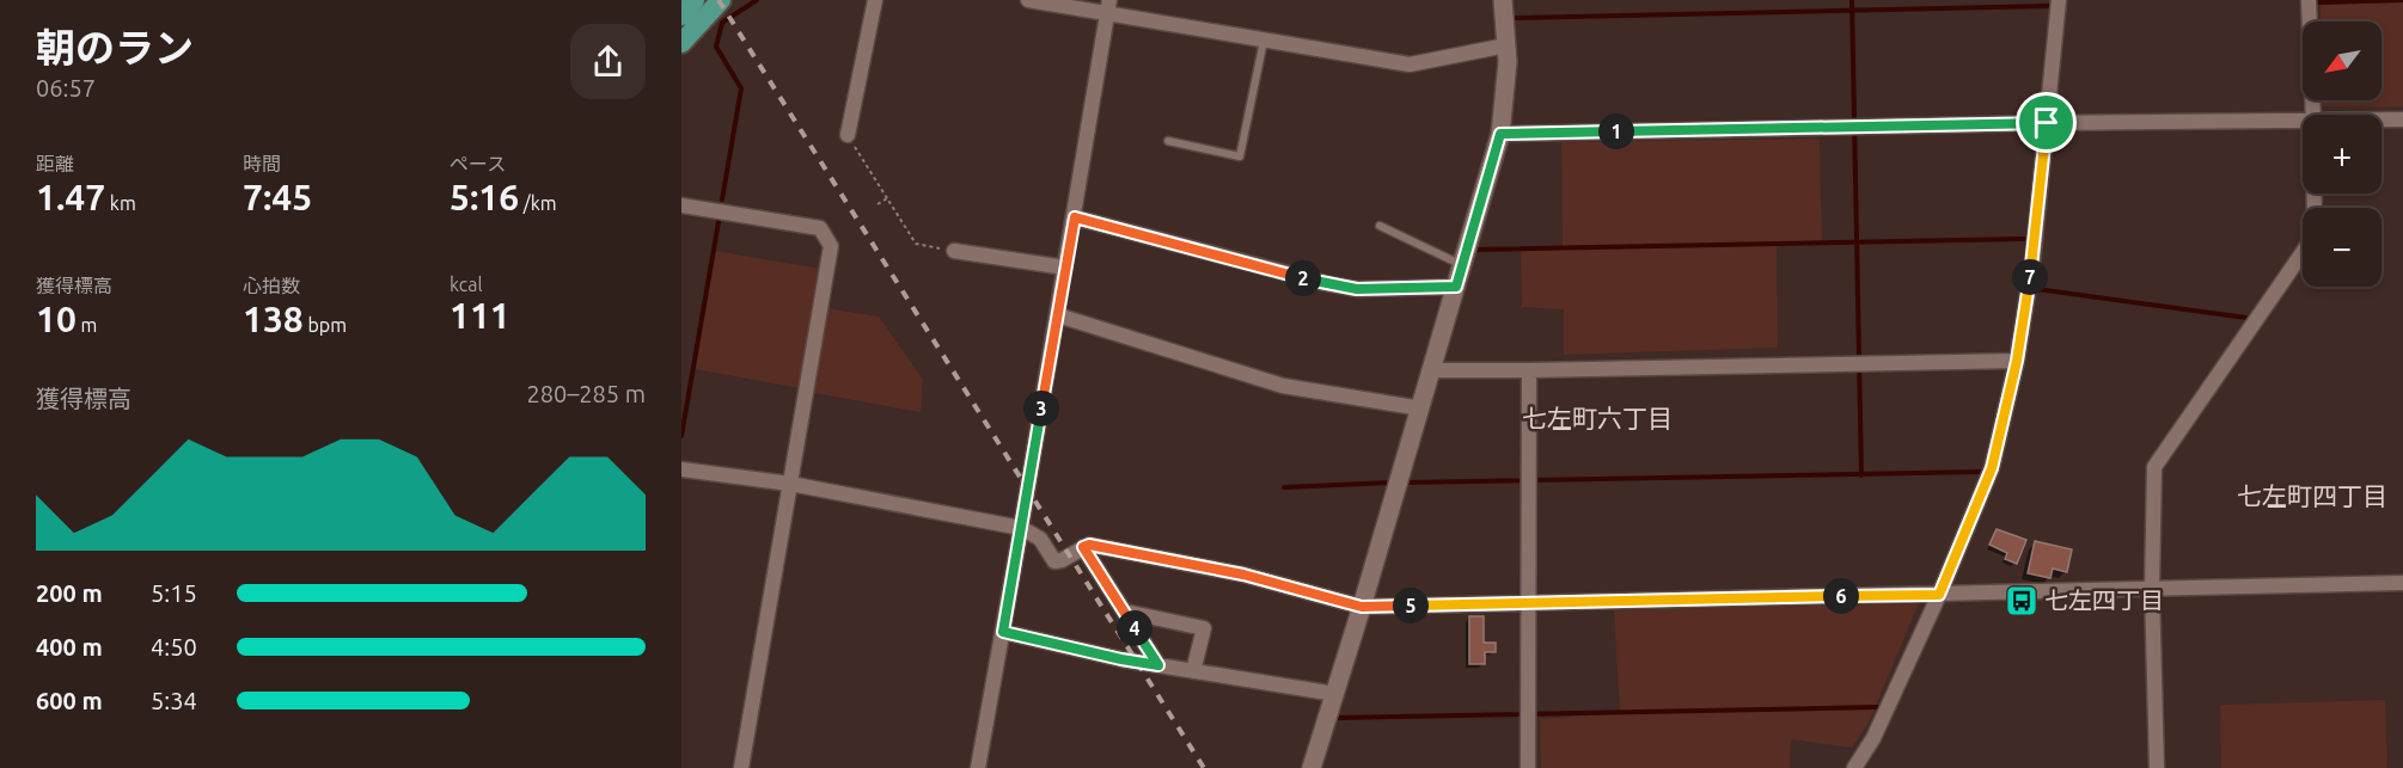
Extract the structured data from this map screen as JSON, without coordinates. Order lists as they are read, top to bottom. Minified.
{"districts":["七左町六丁目","七左町四丁目"],"places":{"bus stop":["七左四丁目"]},"north":"bottom left","page":{"heading":["朝のラン","06:57"],"map_buttons":["+","−"],"pins":["1","7","2","3","6","5","4"],"stats":[["距離","1.47 km"],["時間","7:45"],["ペース","5:16 /km"],["獲得標高","10 m"],["心拍数","138 bpm"],["kcal","111"]],"chart":["獲得標高","280–285 m"],"list":[{"name":"200 m","note":"5:15"},{"name":"400 m","note":"4:50"},{"name":"600 m","note":"5:34"}]}}
